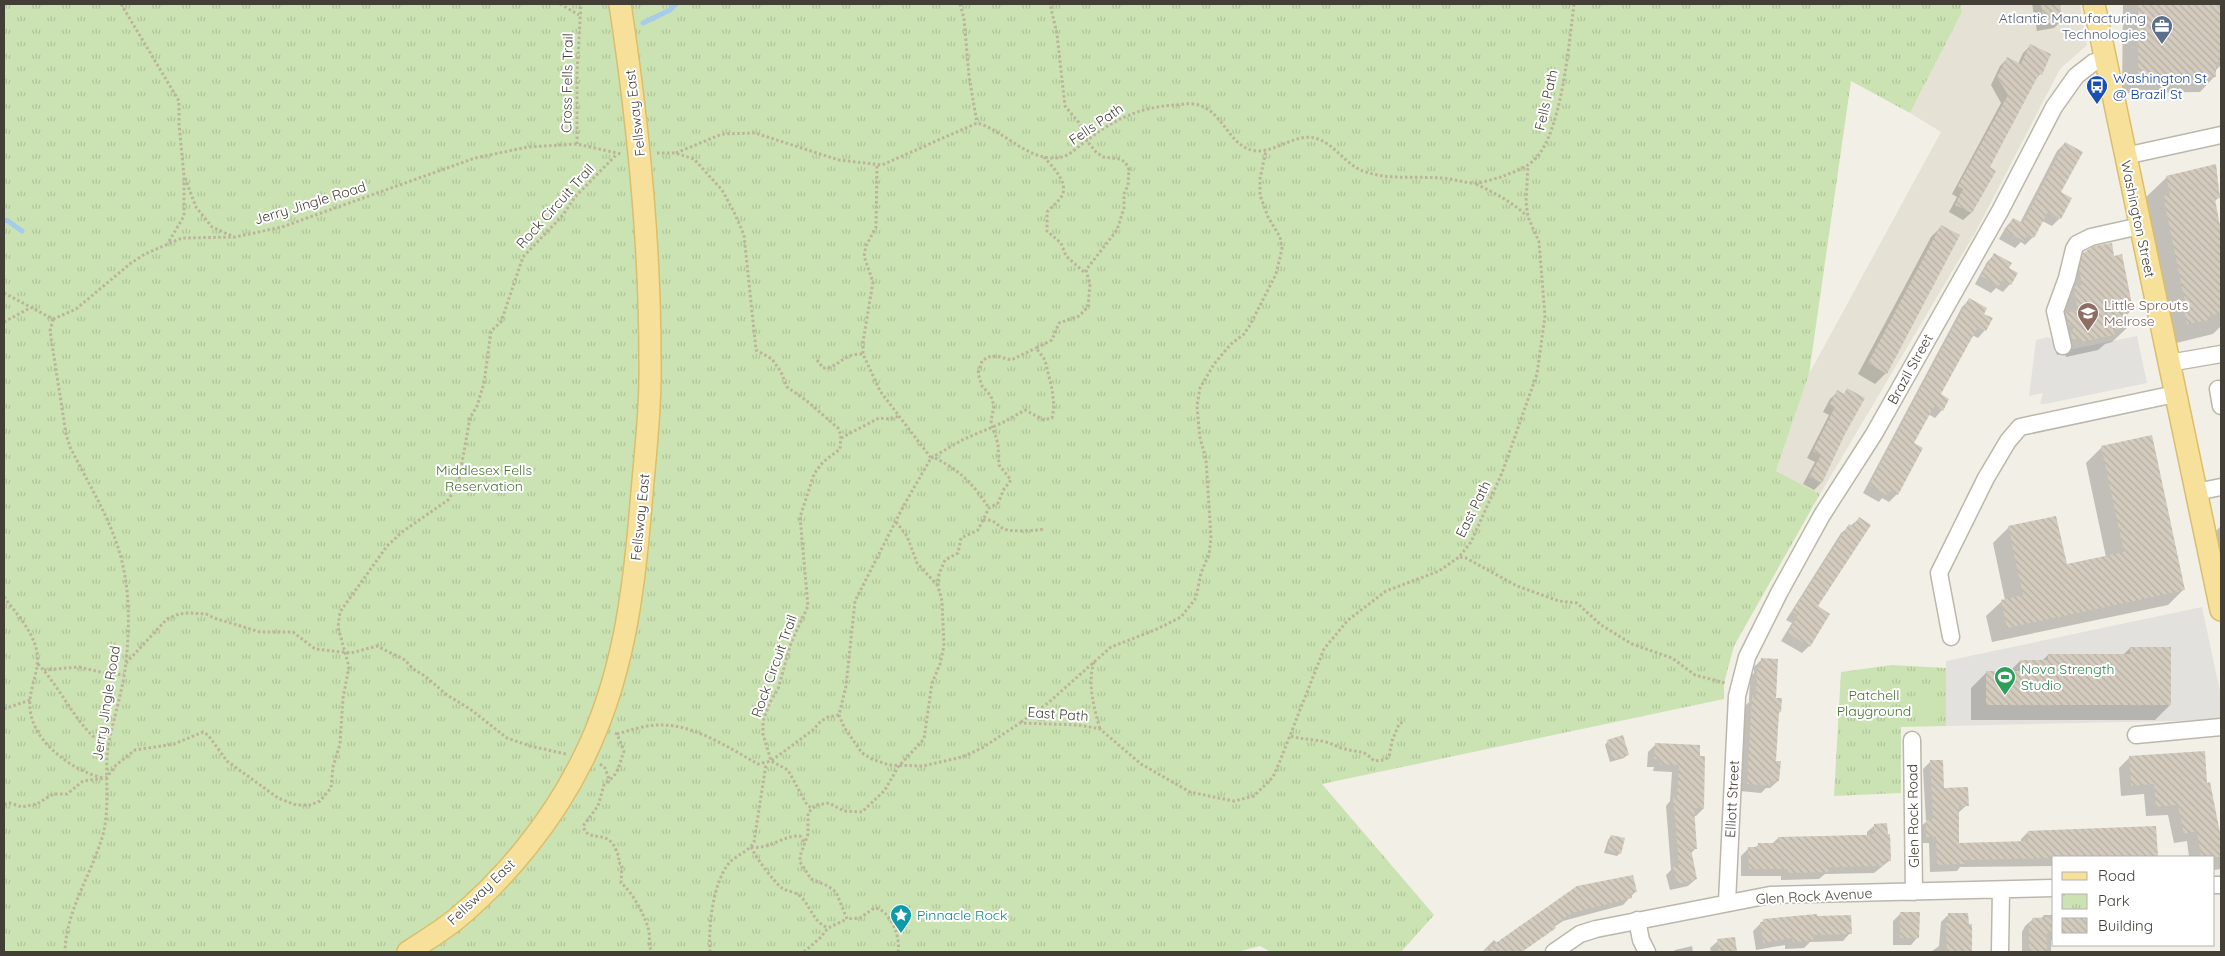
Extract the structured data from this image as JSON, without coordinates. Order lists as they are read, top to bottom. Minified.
{"streets":{"main road":["Fellsway East","Washington Street"],"street":["Brazil Street","Elliott Street","Glen Rock Road","Glen Rock Avenue"],"path":["Cross Fells Trail","Fells Path","Jerry Jingle Road","Rock Circuit Trail","East Path"]},"crossings":[["Cross Fells Trail","Jerry Jingle Road"],["Fells Path","East Path"],["Jerry Jingle Road","Rock Circuit Trail"],["Washington Street","Brazil Street"],["Brazil Street","Elliott Street"],["Elliott Street","Glen Rock Avenue"],["Glen Rock Road","Glen Rock Avenue"]],"parks":["Middlesex Fells Reservation","Patchell Playground"],"places":{"office":["Atlantic Manufacturing Technologies"],"bus stop":["Washington St @ Brazil St"],"school or university":["Little Sprouts Melrose"],"sports":["Nova Strength Studio"],"place":["Pinnacle Rock"]},"legend":["Road","Park","Building"]}
